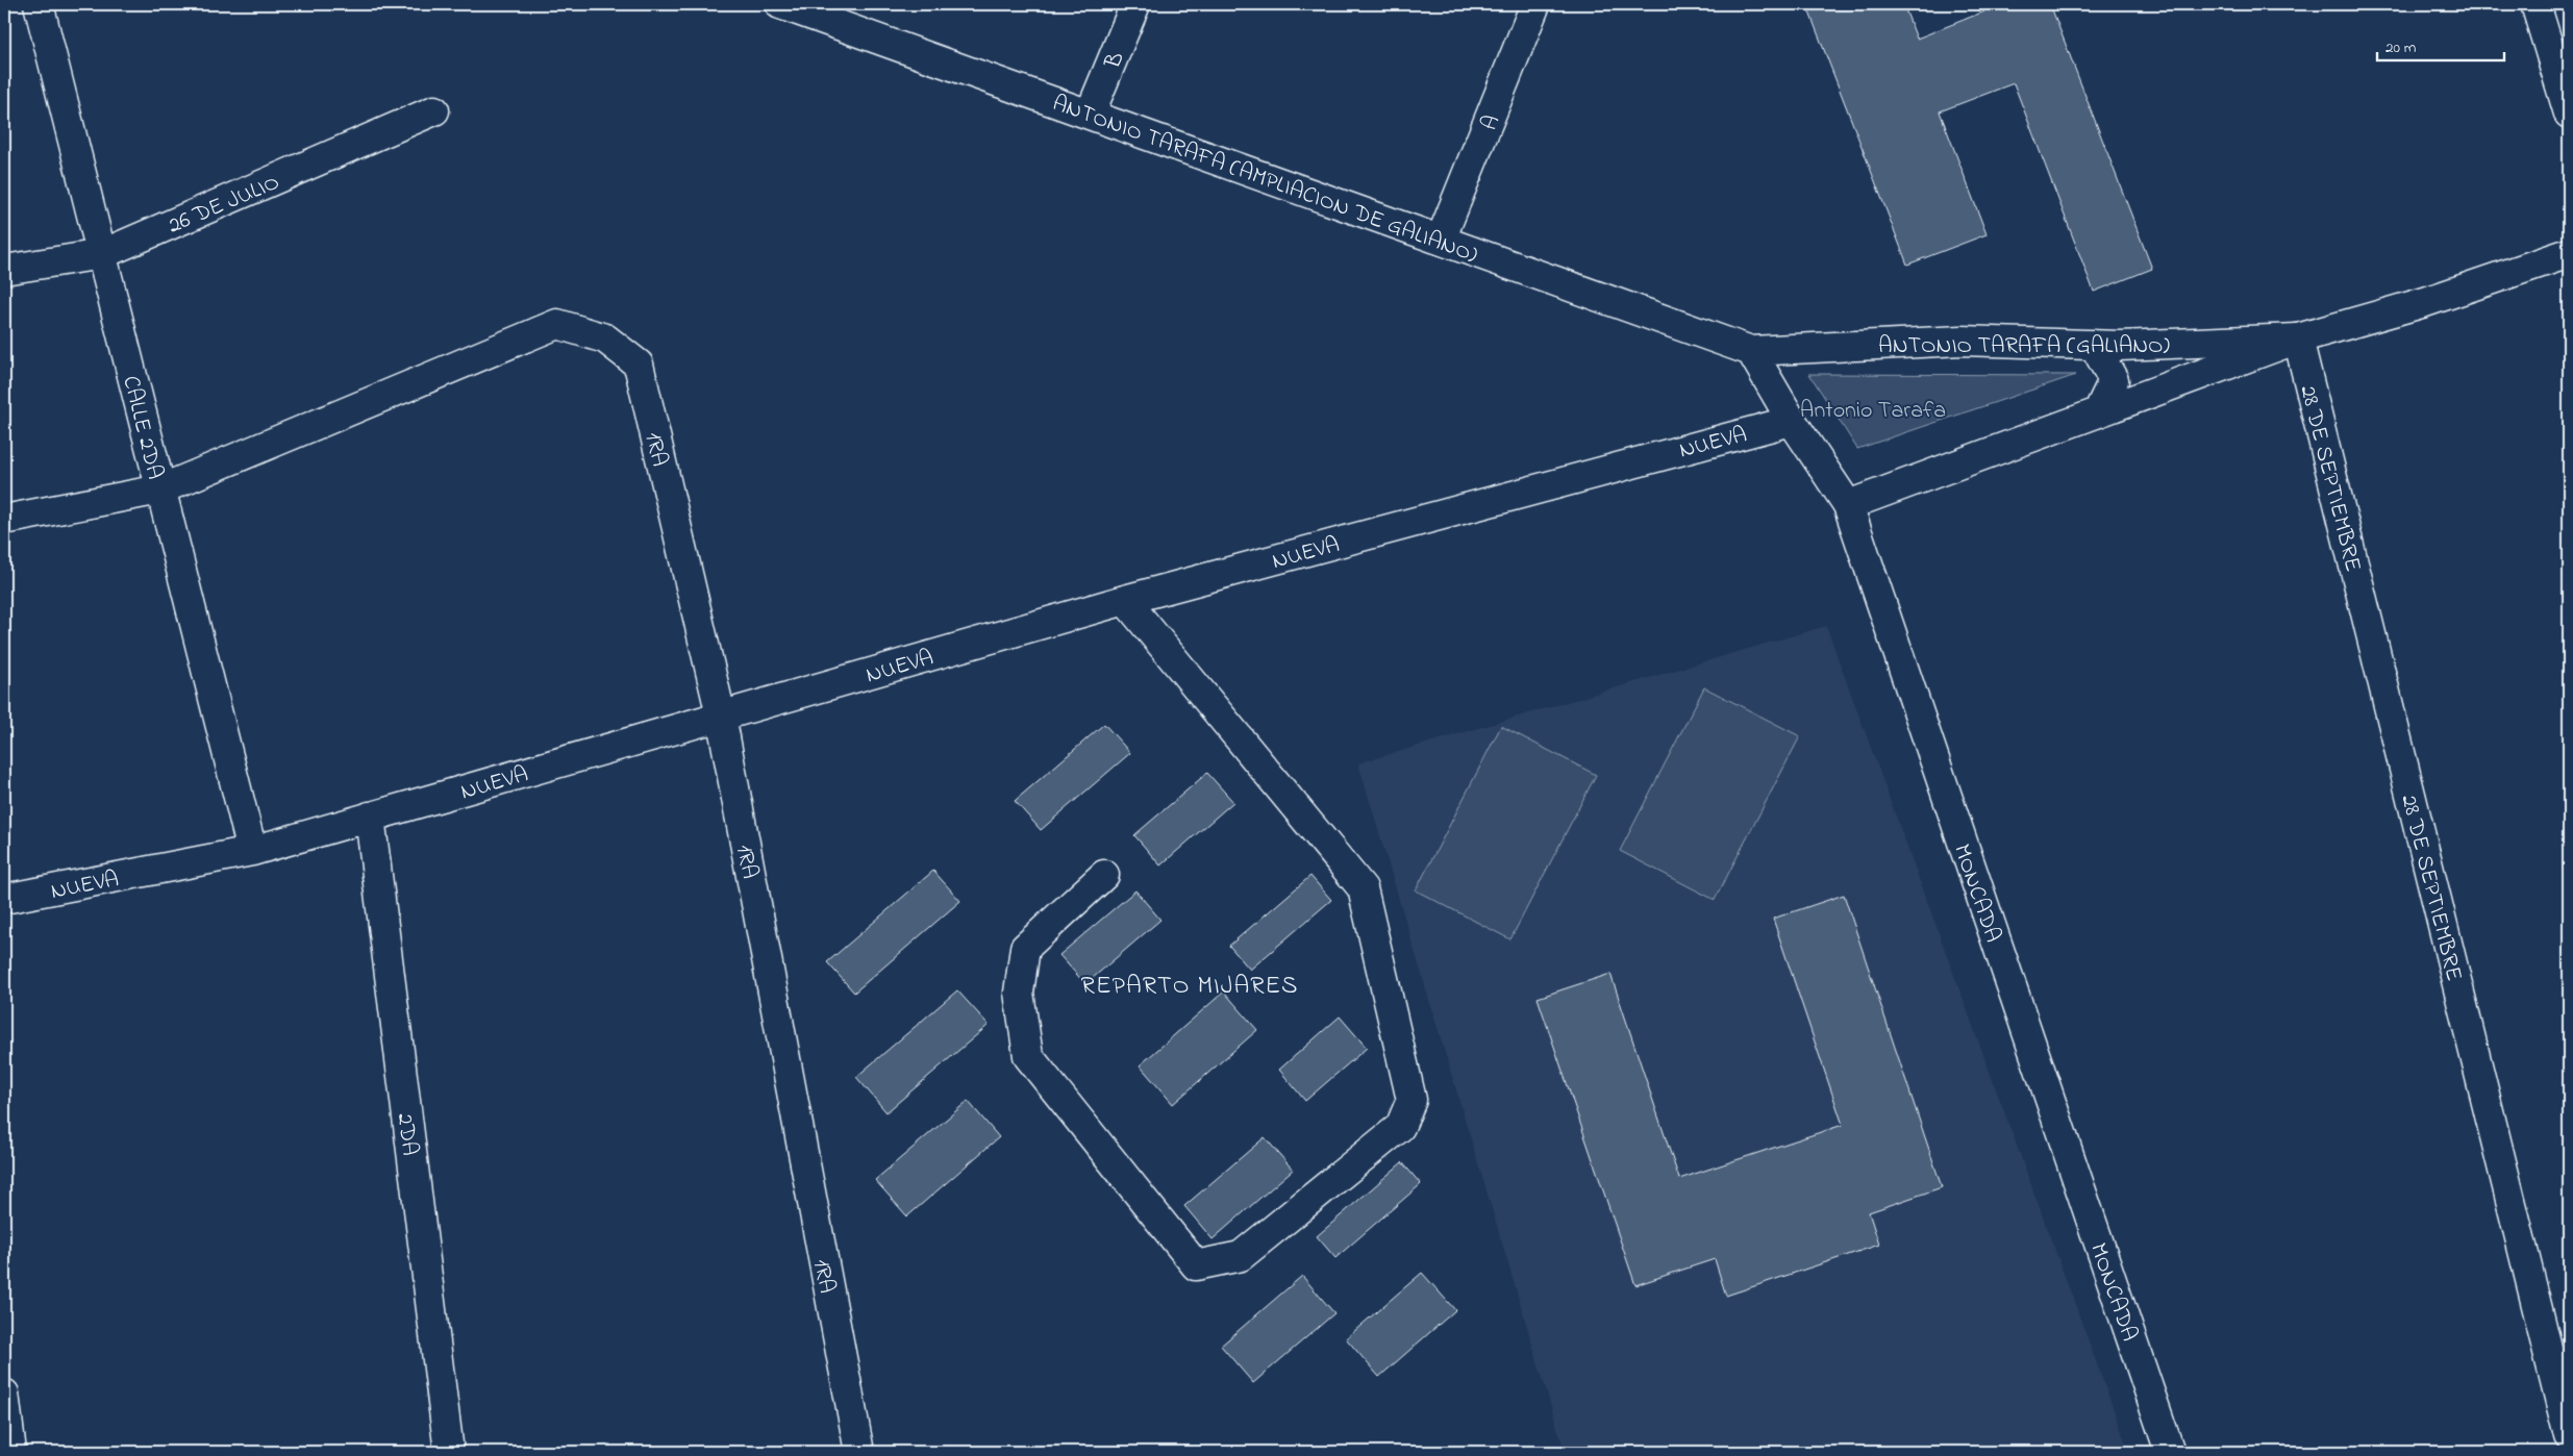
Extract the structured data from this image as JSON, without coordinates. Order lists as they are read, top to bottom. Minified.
{"streets":{"street":["B","A","ANTONIO TARAFA (AMPLIACION DE GALIANO)","26 DE JULIO","ANTONIO TARAFA (GALIANO)","CALLE 2DA","NUEVA","1RA","28 DE SEPTIEMBRE","MONCADA","2DA"]},"crossings":[["B","ANTONIO TARAFA (AMPLIACION DE GALIANO)"],["A","ANTONIO TARAFA (AMPLIACION DE GALIANO)"],["ANTONIO TARAFA (AMPLIACION DE GALIANO)","ANTONIO TARAFA (GALIANO)"],["ANTONIO TARAFA (AMPLIACION DE GALIANO)","MONCADA"],["26 DE JULIO","CALLE 2DA"],["ANTONIO TARAFA (GALIANO)","28 DE SEPTIEMBRE"],["ANTONIO TARAFA (GALIANO)","MONCADA"],["CALLE 2DA","NUEVA"],["CALLE 2DA","1RA"],["NUEVA","1RA"],["NUEVA","MONCADA"],["NUEVA","2DA"]],"districts":["REPARTO MIJARES"],"parks":["Antonio Tarafa"],"scale_bar":"20 m"}
